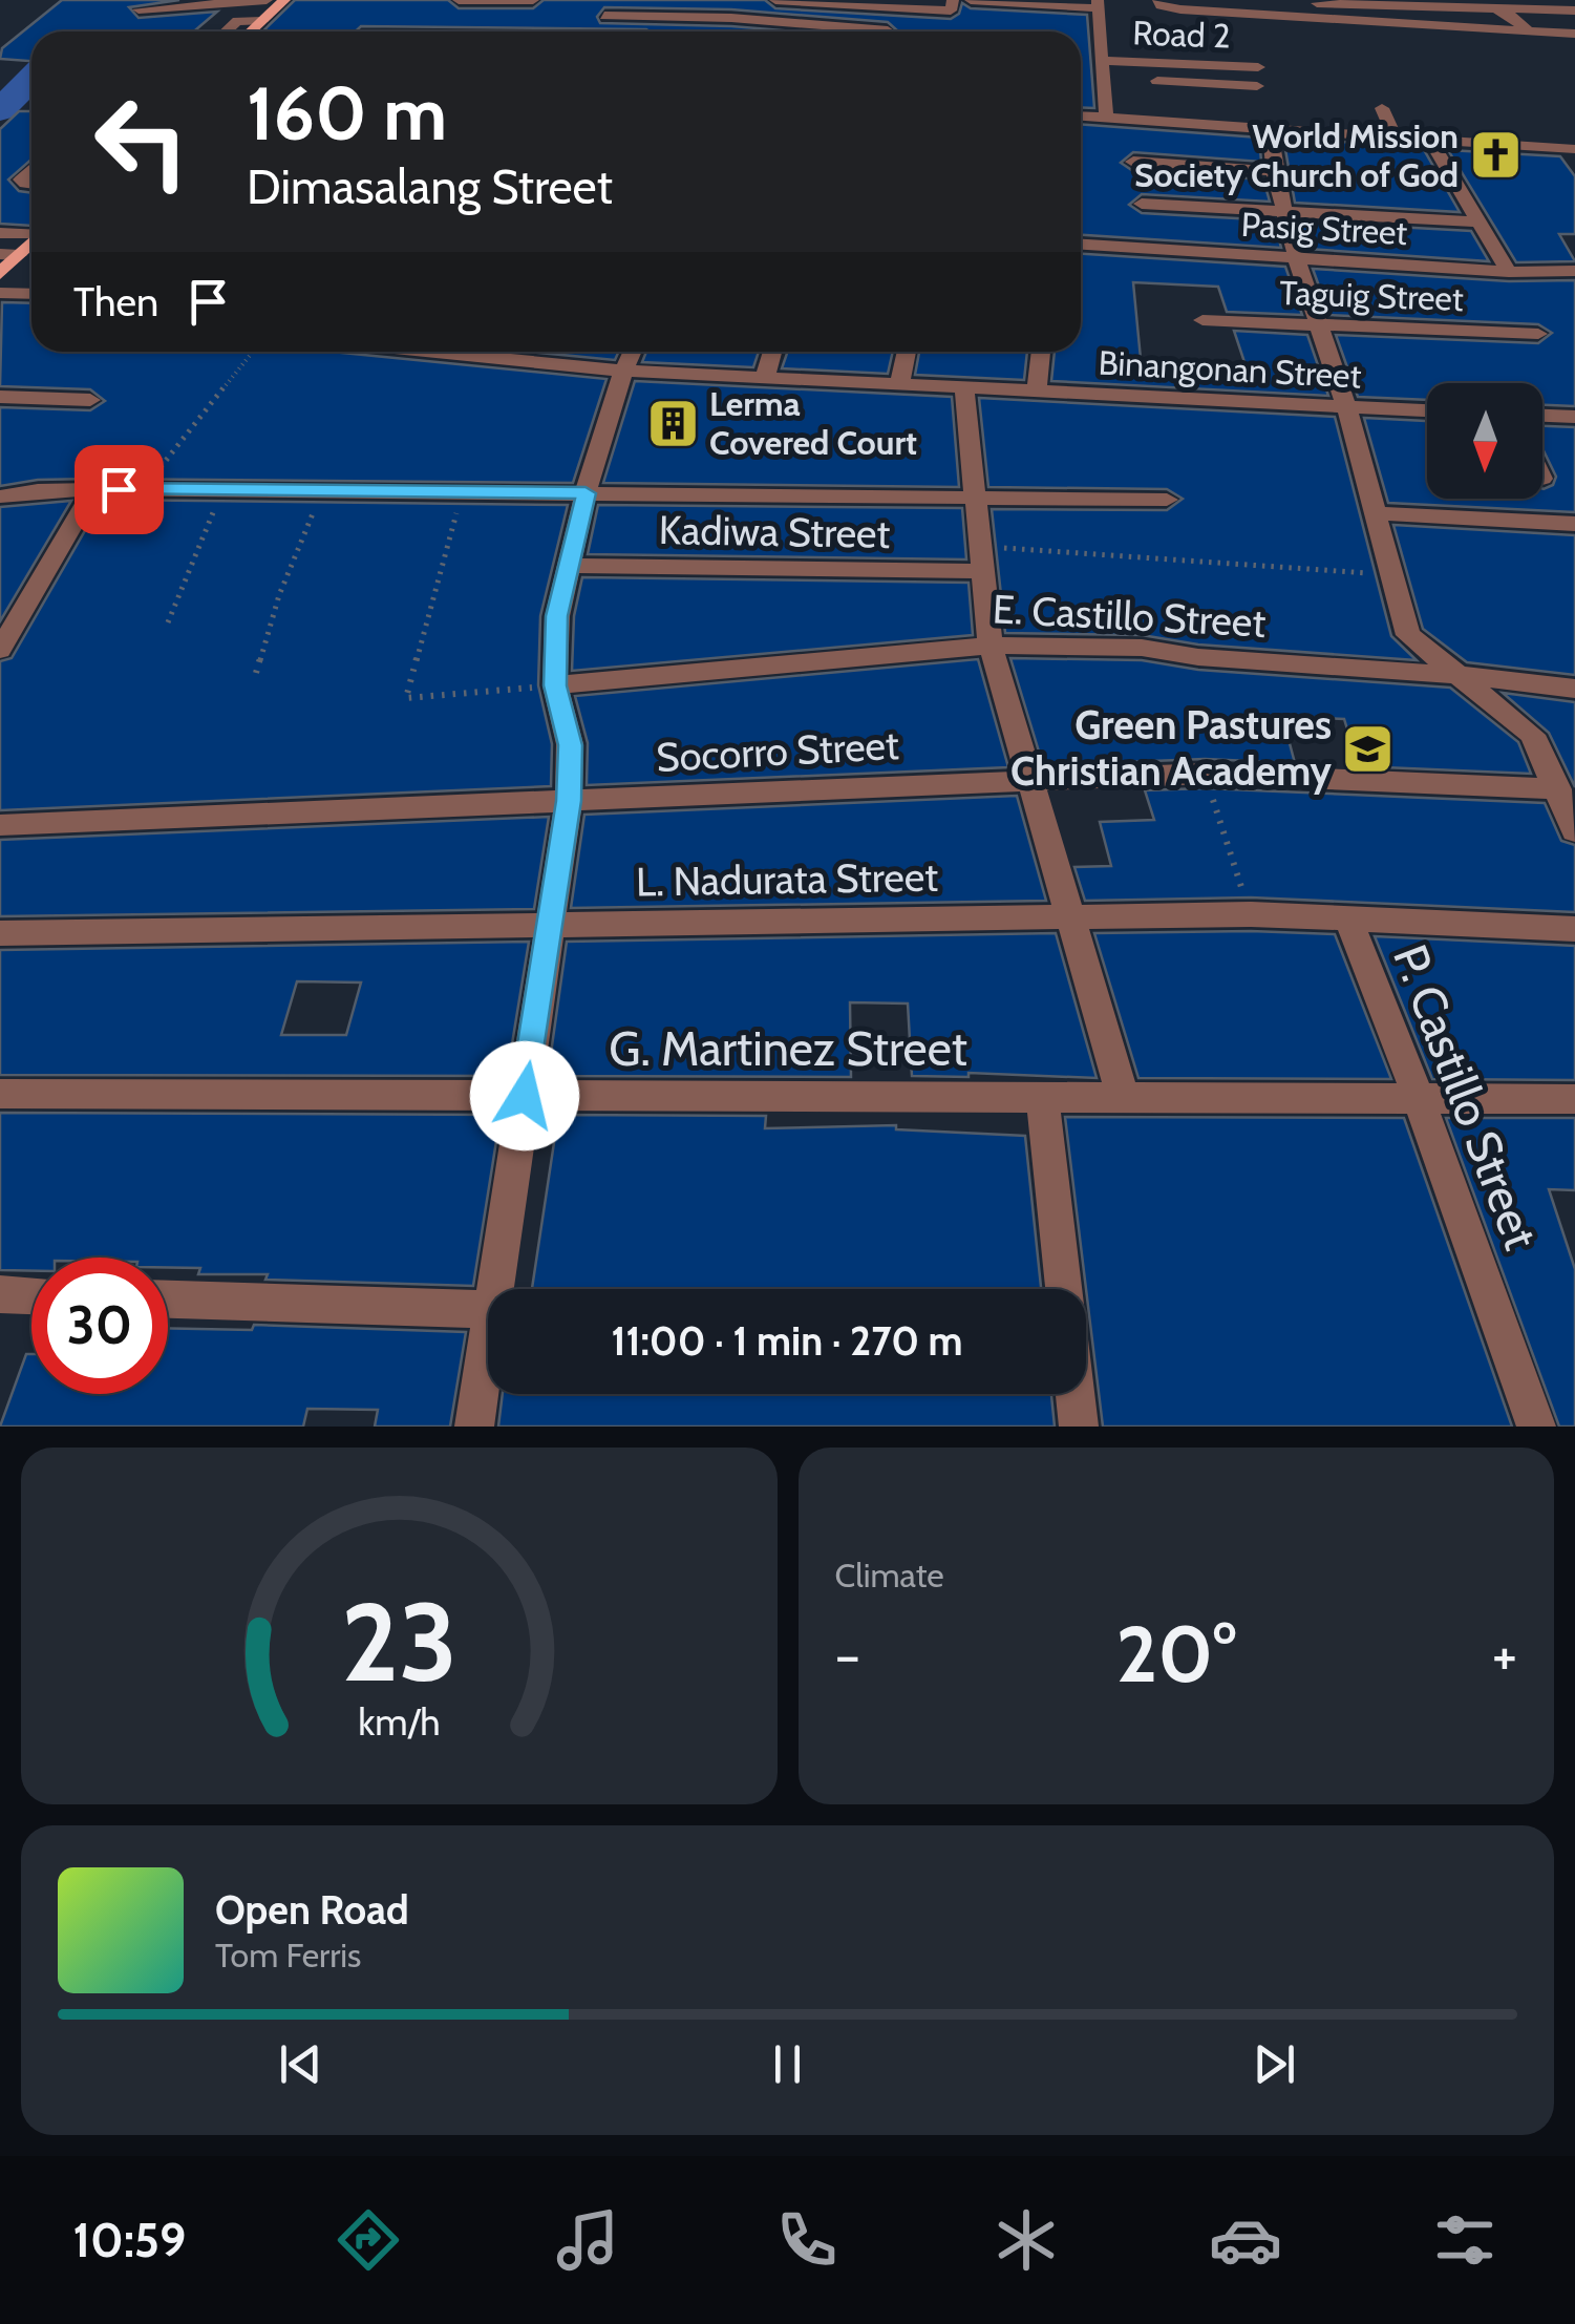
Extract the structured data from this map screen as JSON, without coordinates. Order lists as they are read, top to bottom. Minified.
{"streets":{"street":["Road 2","Pasig Street","Taguig Street","Binangonan Street","Kadiwa Street","E. Castillo Street","Socorro Street","L. Nadurata Street","G. Martinez Street","P. Castillo Street"]},"crossings":[["L. Nadurata Street","P. Castillo Street"],["G. Martinez Street","P. Castillo Street"]],"places":{"church":["World Mission Society Church of God"],"building":["Lerma Covered Court"],"school or university":["Green Pastures Christian Academy"]},"north":"bottom","page":{"turn":["160 m","Dimasalang Street"],"then":"Then","limit":"30","trip":"11:00 · 1 min · 270 m","tile":"Climate","heat":["−","20°","+"],"song":["Open Road","Tom Ferris"],"tabs":"10:59","gauge":["23","km/h"]}}
